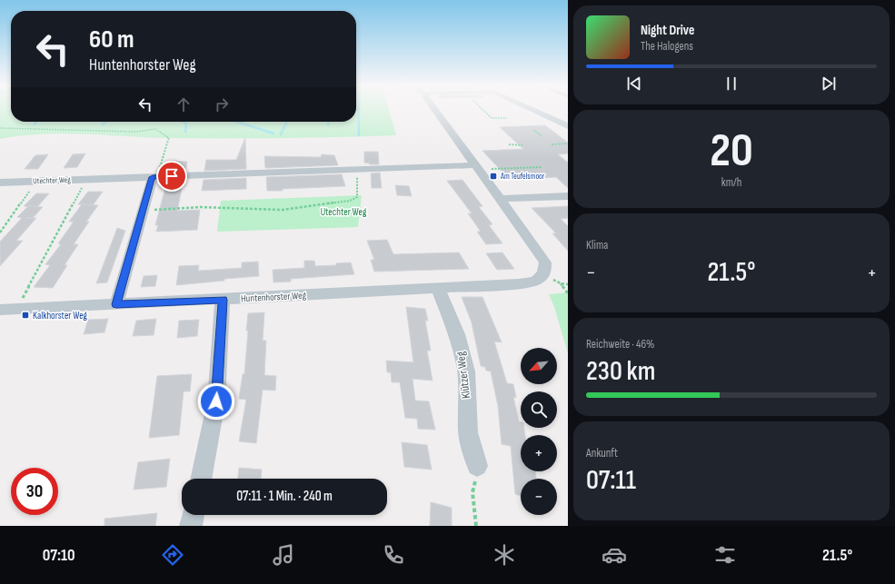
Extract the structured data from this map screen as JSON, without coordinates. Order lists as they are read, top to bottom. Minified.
{"streets":{"street":["Utechter Weg","Huntenhorster Weg","Klützer Weg"]},"crossings":[["Huntenhorster Weg","Klützer Weg"]],"parks":["Utechter Weg"],"places":{"transit":["Am Teufelsmoor","Kalkhorster Weg"]},"north":"bottom left","page":{"turn":["60 m","Huntenhorster Weg"],"song":["Night Drive","The Halogens"],"tile":[["20","km/h"],"Klima",["Reichweite · 46%","230 km"],["Ankunft","07:11"]],"heat":["−","21.5°","+"],"map_buttons":["+","−"],"limit":"30","trip":"07:11 · 1 Min. · 240 m","tabs":["07:10","21.5°"]}}
